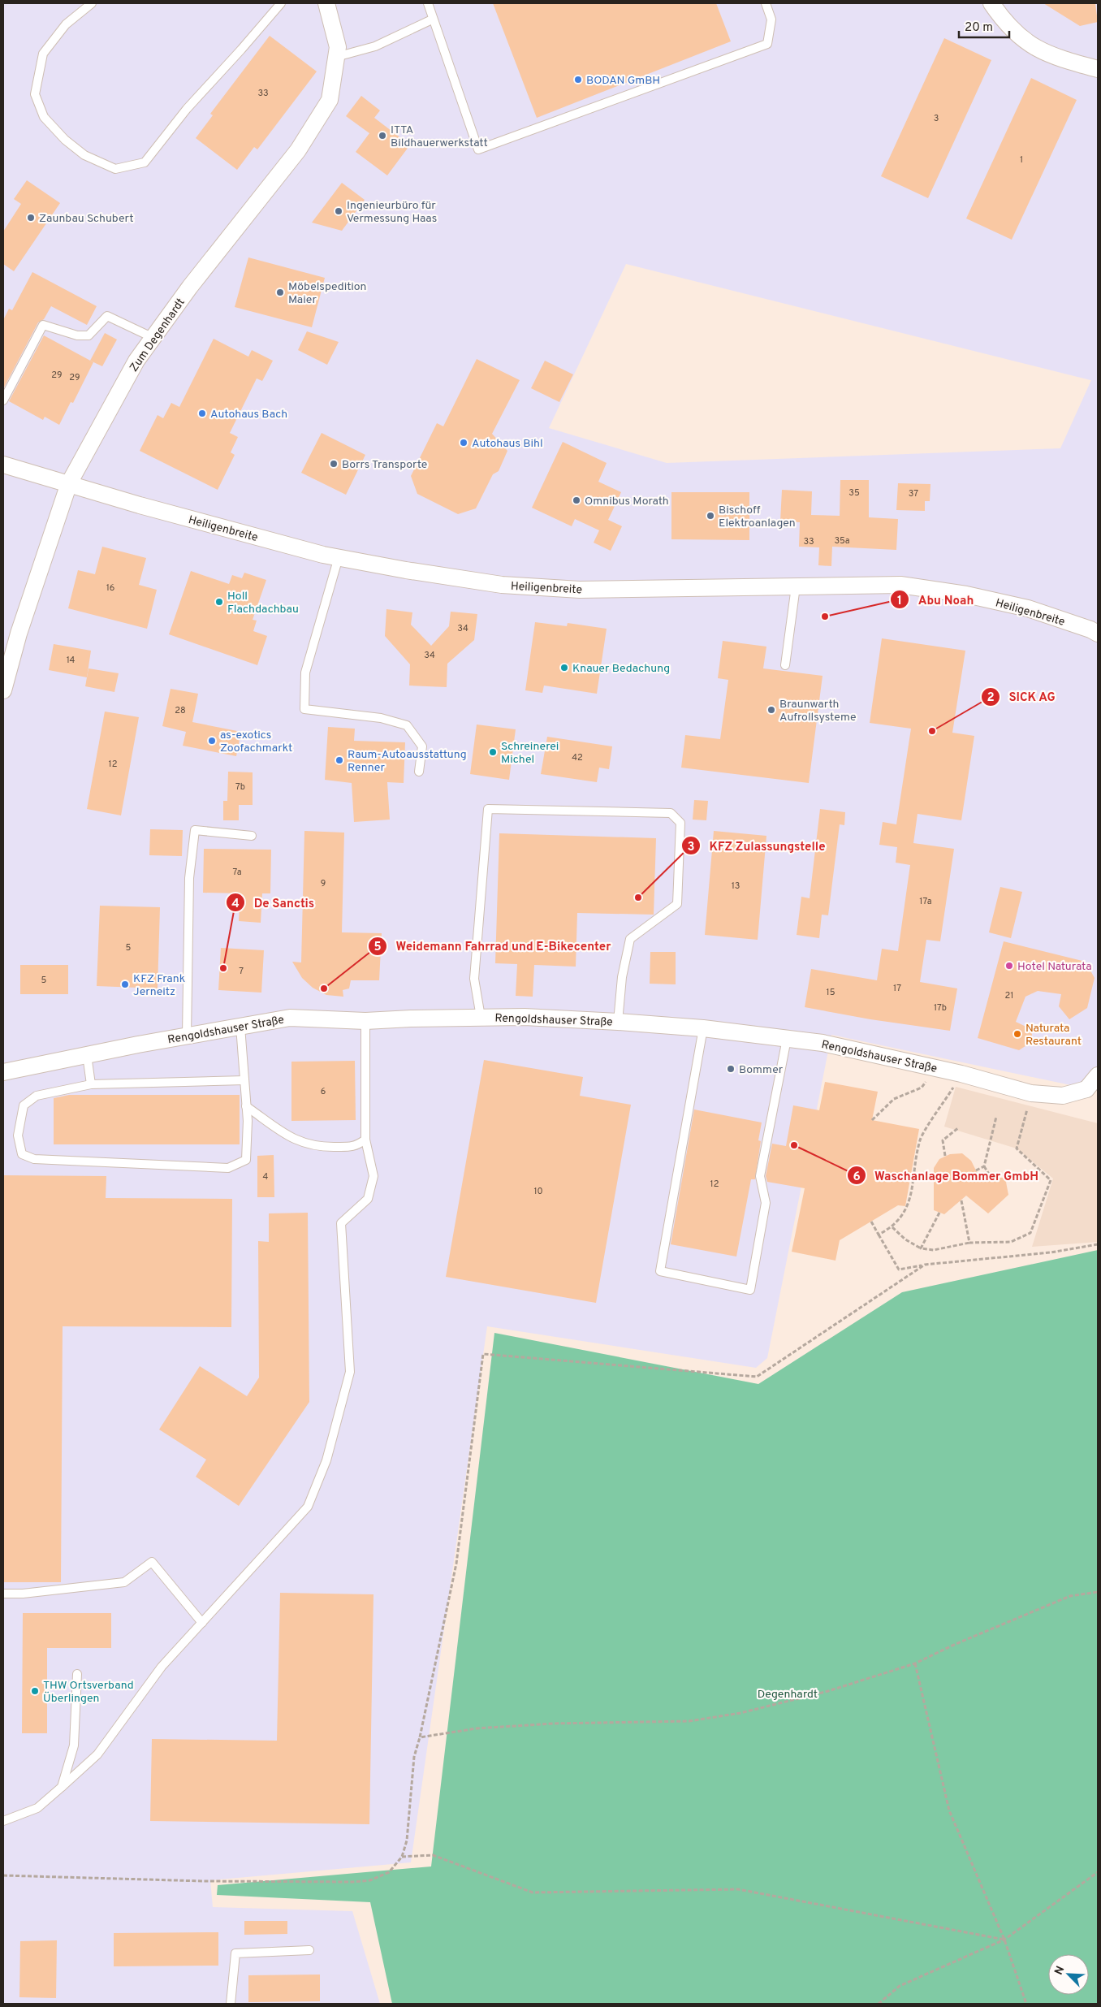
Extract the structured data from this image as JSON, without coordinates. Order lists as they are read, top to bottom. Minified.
{"streets":{"street":["Zum Degenhardt","Heiligenbreite","Rengoldshauser Straße"]},"crossings":[["Zum Degenhardt","Heiligenbreite"]],"parks":["Degenhardt"],"places":["BODAN GmBH","ITTA Bildhauerwerkstatt","Ingenieurbüro für Vermessung Haas","Zaunbau Schubert","Möbelspedition Maier","Autohaus Bach","Autohaus Bihl","Borrs Transporte","Omnibus Morath","Bischoff Elektroanlagen","Holl Flachdachbau","Abu Noah","Knauer Bedachung","Braunwarth Aufrollsysteme","SICK AG","as-exotics Zoofachmarkt","Schreinerei Michel","Raum-Autoausstattung Renner","KFZ Zulassungstelle","Hotel Naturata","De Sanctis","KFZ Frank Jerneitz","Weidemann Fahrrad und E-Bikecenter","Naturata Restaurant","Bommer","Waschanlage Bommer GmbH","THW Ortsverband Überlingen"],"house_numbers":["33","3","1","29","29","35","37","35a","33","16","34","34","14","28","42","12","7b","7a","9","13","17a","5","7","5","17","15","21","17b","6","4","12","10"],"scale_bar":"20 m","north":"top left"}
